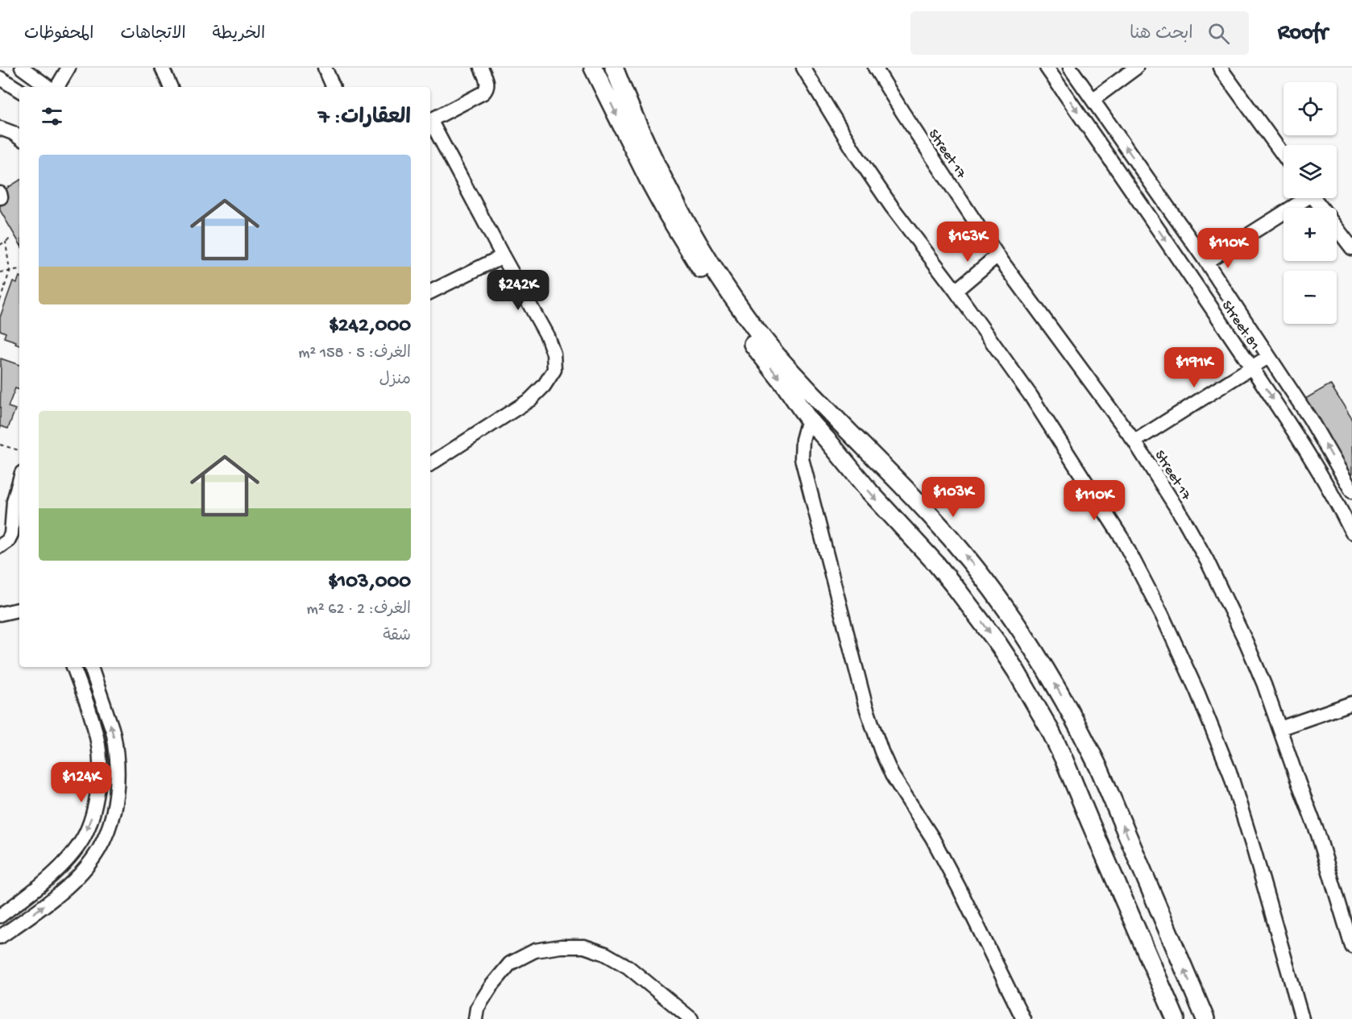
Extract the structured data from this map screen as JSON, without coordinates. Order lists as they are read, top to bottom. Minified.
{"streets":{"street":["Street 17","Street 81"]},"page":{"header":"Roofr","search":"ابحث هنا","nav":["الخريطة","الاتجاهات","المحفوظات"],"map_buttons":["+","−"],"heading":"العقارات: 7","list":[{"name":"$242,000","note":"الغرف: 5 · 158 m² · منزل"},{"name":"$103,000","note":"الغرف: 2 · 62 m² · شقة"}],"price":["$163K","$110K","$242K","$191K","$103K","$110K","$124K"]}}
